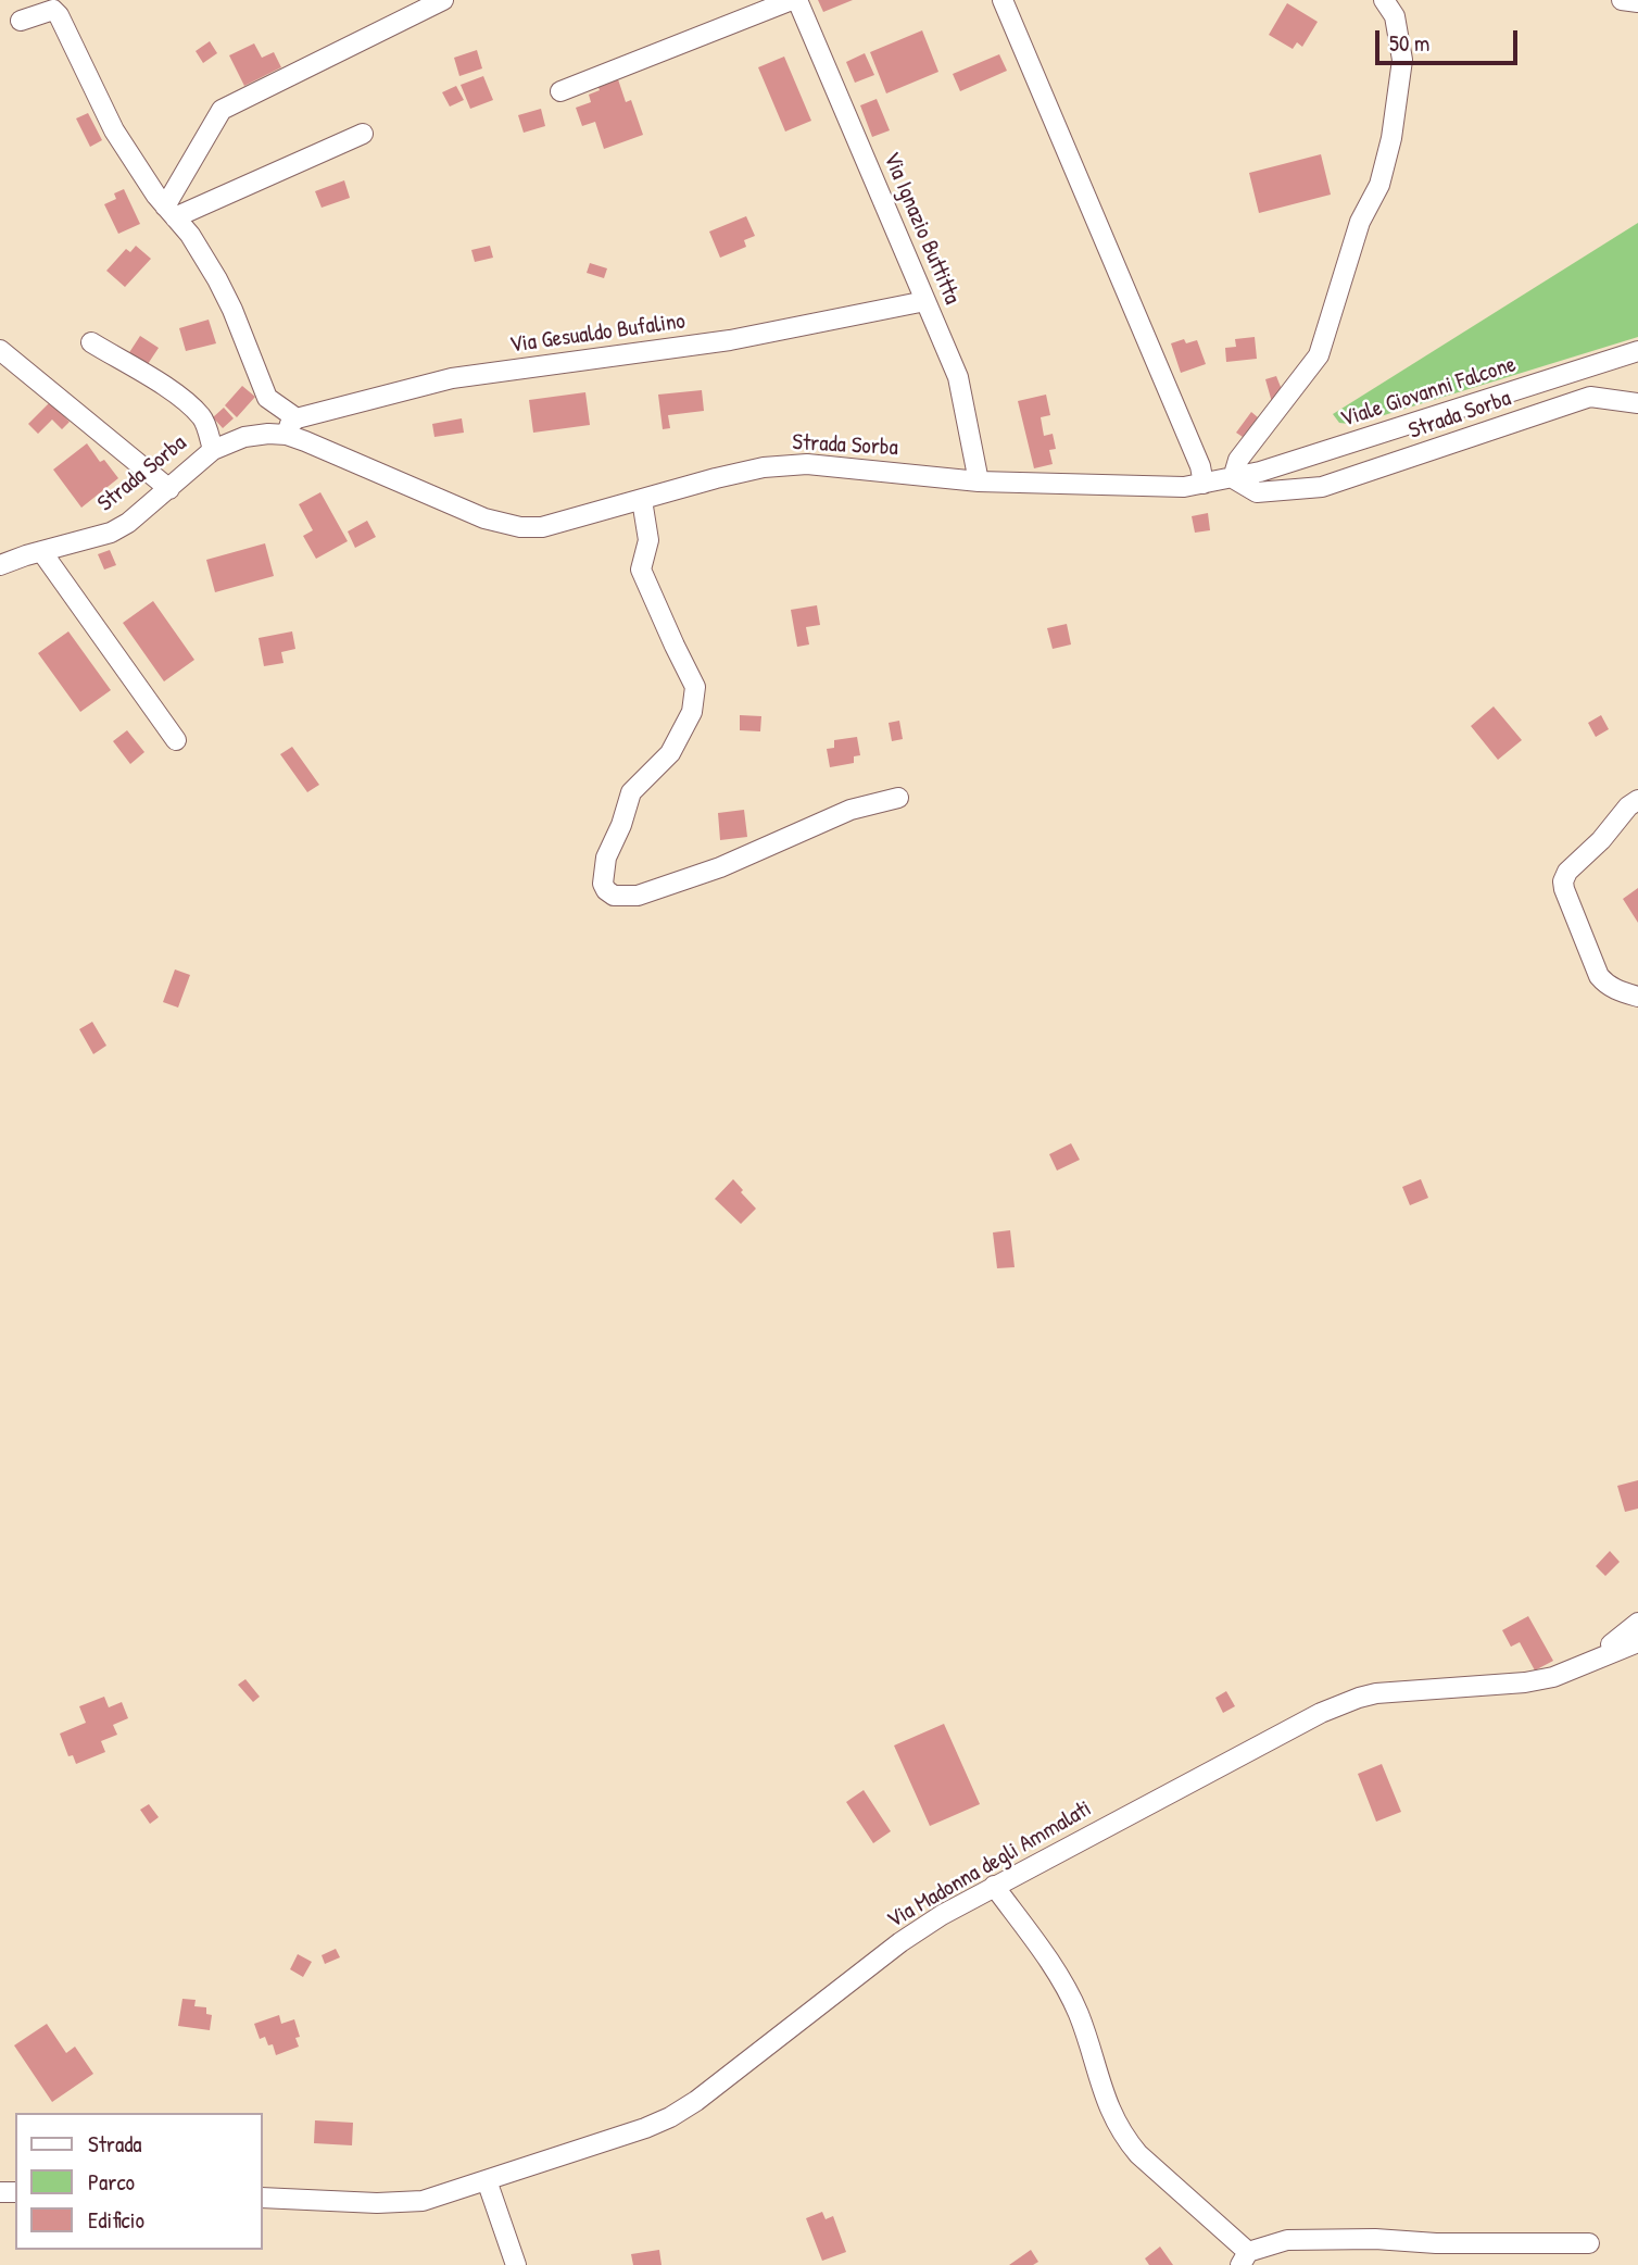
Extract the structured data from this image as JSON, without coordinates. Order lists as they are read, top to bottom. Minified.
{"streets":{"street":["Via Ignazio Buttitta","Via Gesualdo Bufalino","Viale Giovanni Falcone","Strada Sorba","Via Madonna degli Ammalati"]},"crossings":[["Via Ignazio Buttitta","Via Gesualdo Bufalino"],["Via Ignazio Buttitta","Strada Sorba"],["Via Gesualdo Bufalino","Strada Sorba"],["Viale Giovanni Falcone","Strada Sorba"]],"legend":["Strada","Parco","Edificio"],"scale_bar":"50 m"}
